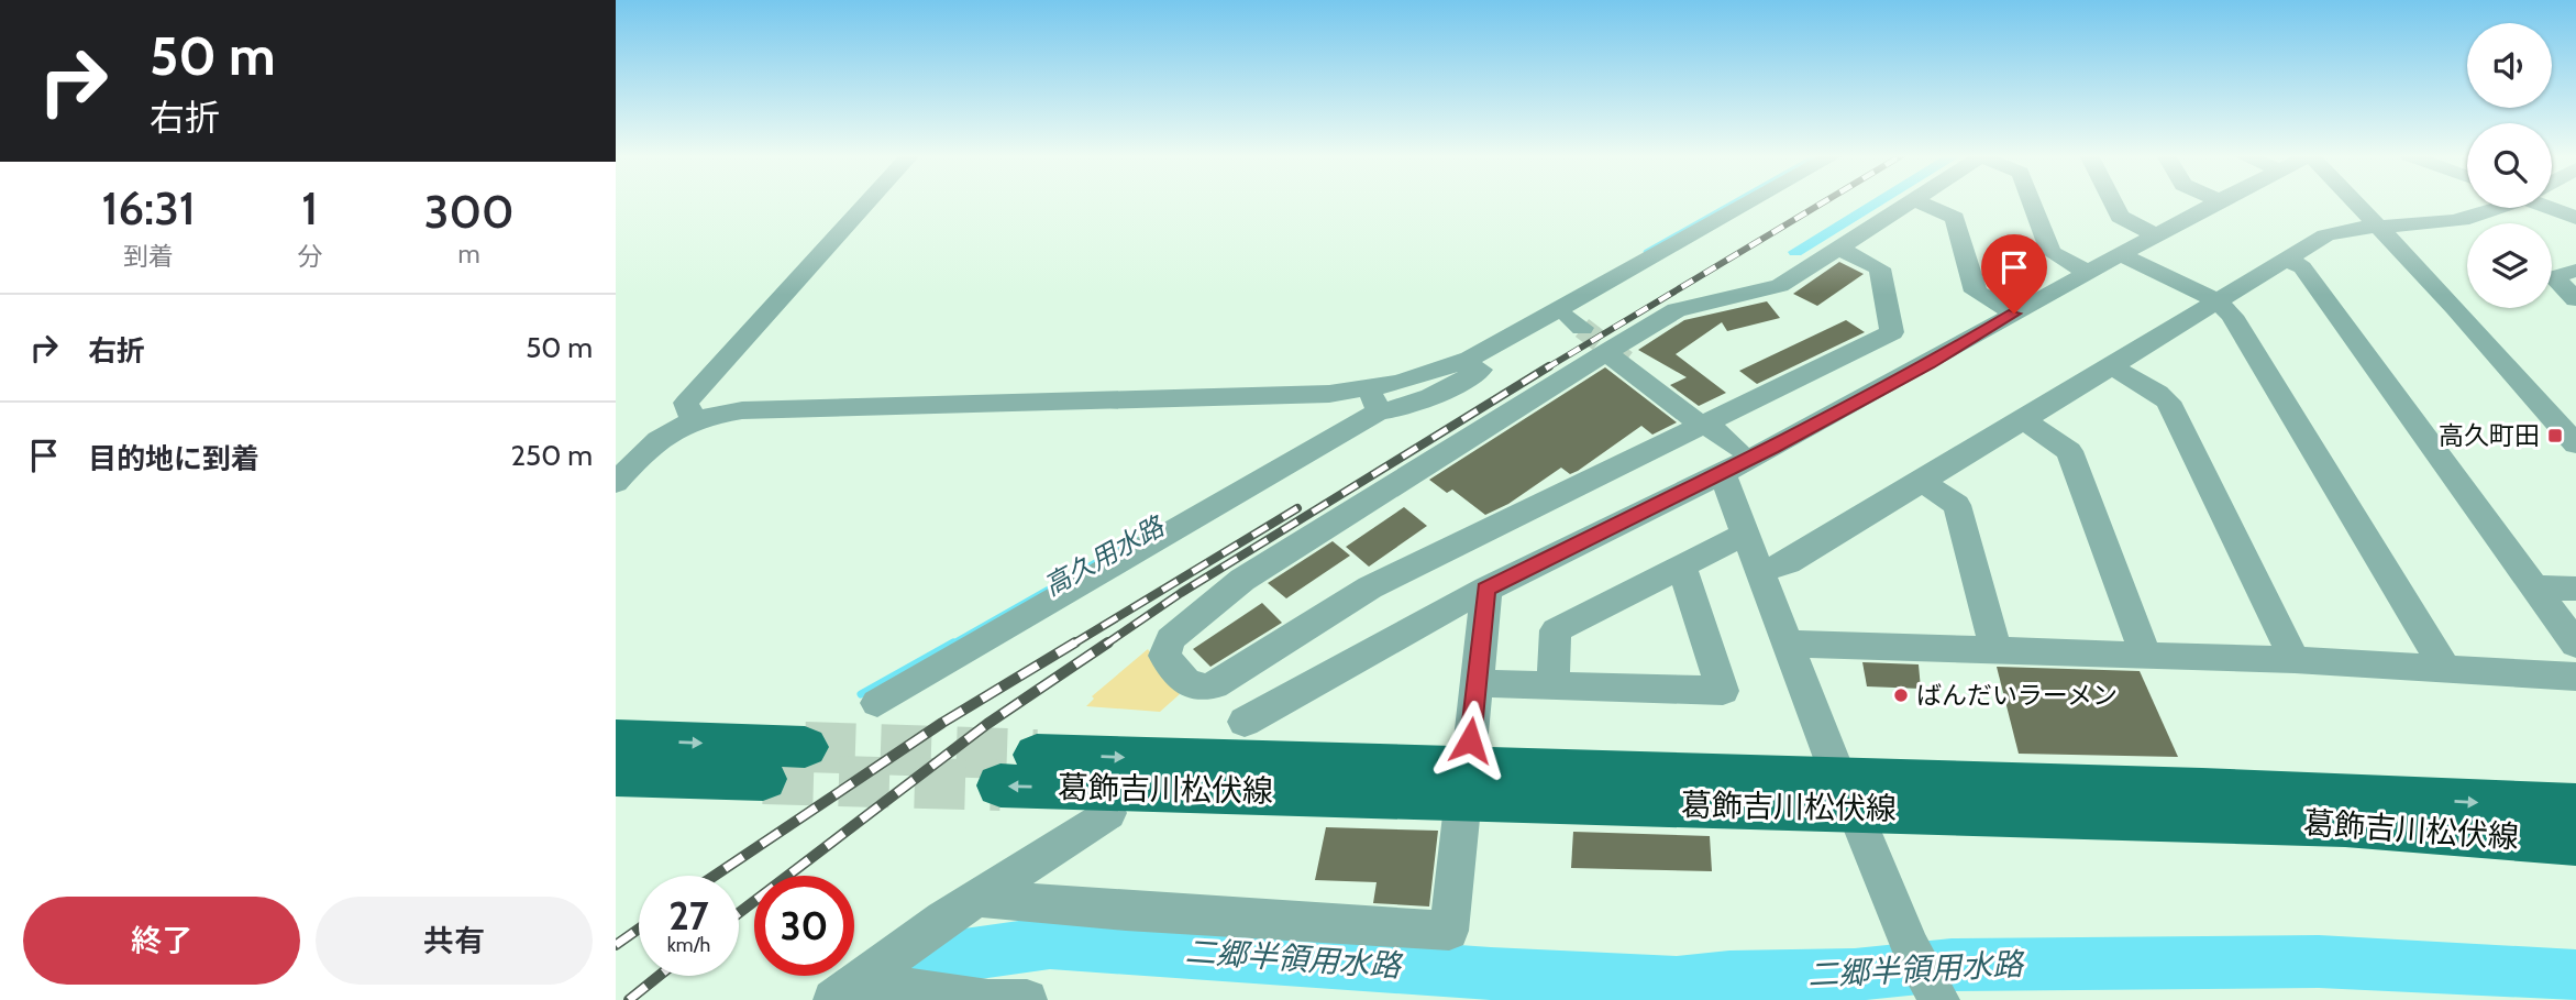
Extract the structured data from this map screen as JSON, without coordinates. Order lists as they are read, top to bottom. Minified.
{"streets":{"main road":["葛飾吉川松伏線"]},"water":["高久用水路","二郷半領用水路"],"places":{"transit":["高久町田"],"other":["ばんだいラーメン"]},"page":{"turn":["50 m","右折"],"eta":["16:31","到着","1","分","300","m"],"list":[{"name":"右折","value":"50 m"},{"name":"目的地に到着","value":"250 m"}],"speed":"27 km/h","limit":"30","buttons":["終了","共有"]}}
